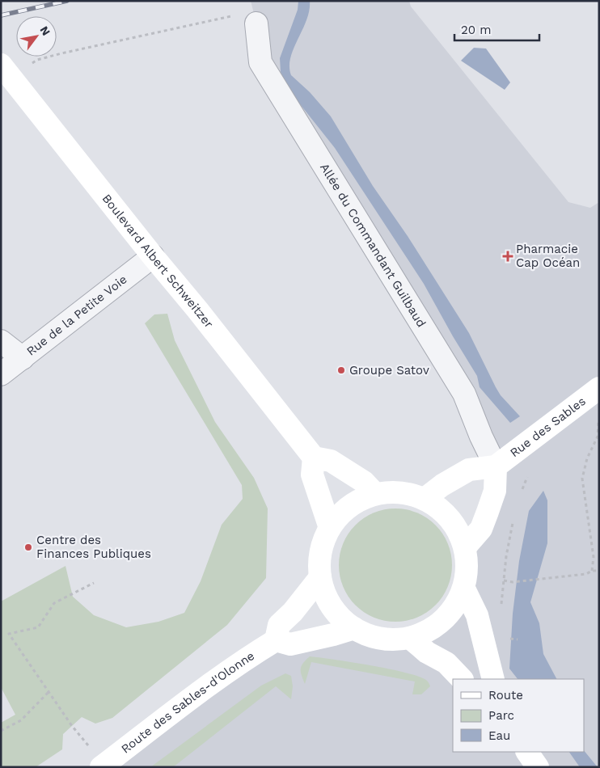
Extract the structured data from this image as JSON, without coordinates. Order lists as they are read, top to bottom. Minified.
{"streets":{"main road":["Boulevard Albert Schweitzer","Rue des Sables","Route des Sables-d'Olonne"],"street":["Allée du Commandant Guilbaud","Rue de la Petite Voie"]},"crossings":[["Allée du Commandant Guilbaud","Rue des Sables"],["Boulevard Albert Schweitzer","Rue de la Petite Voie"]],"places":{"health":["Pharmacie Cap Océan"],"other":["Groupe Satov","Centre des Finances Publiques"]},"legend":["Route","Parc","Eau"],"scale_bar":"20 m","north":"top right"}
